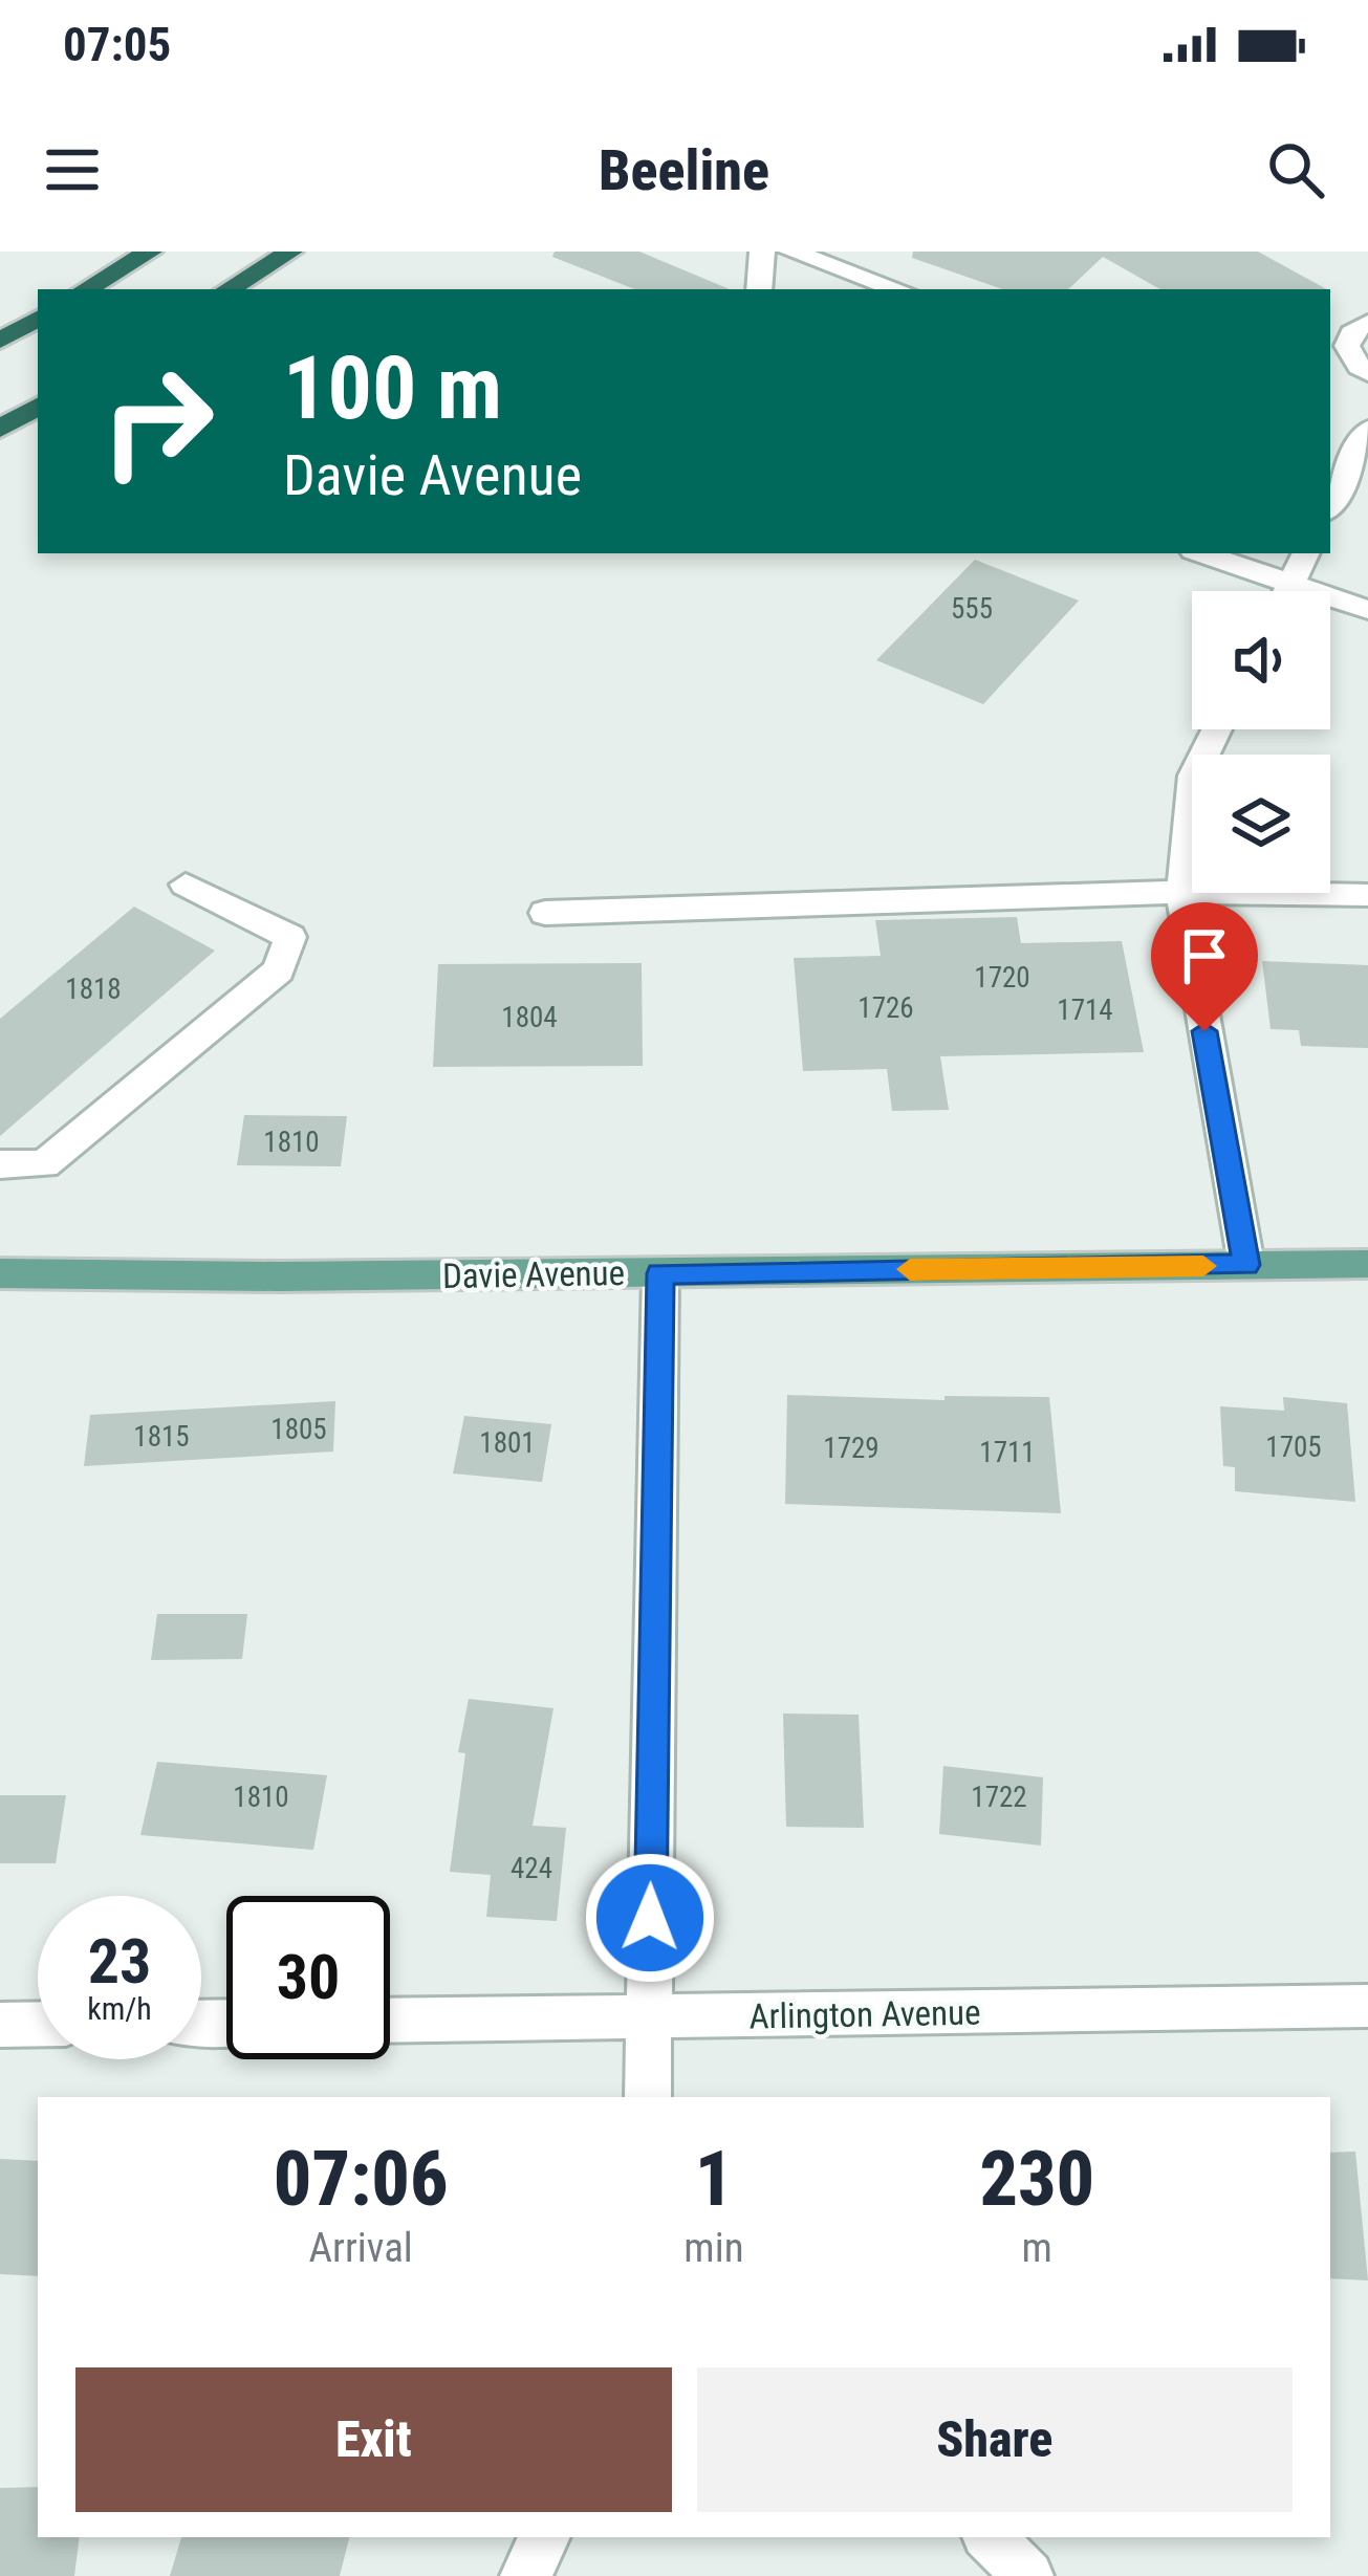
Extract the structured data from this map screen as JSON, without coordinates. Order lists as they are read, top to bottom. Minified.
{"streets":{"main road":["Davie Avenue"],"street":["Arlington Avenue"]},"house_numbers":["555","1720","1818","1726","1714","1804","1810","1805","1815","1801","1705","1729","1711","1810","1722","424"],"page":{"status":"07:05","header":"Beeline","turn":["100 m","Davie Avenue"],"speed":"23 km/h","limit":"30","eta":["07:06","Arrival","1","min","230","m"],"buttons":["Exit","Share"]}}
